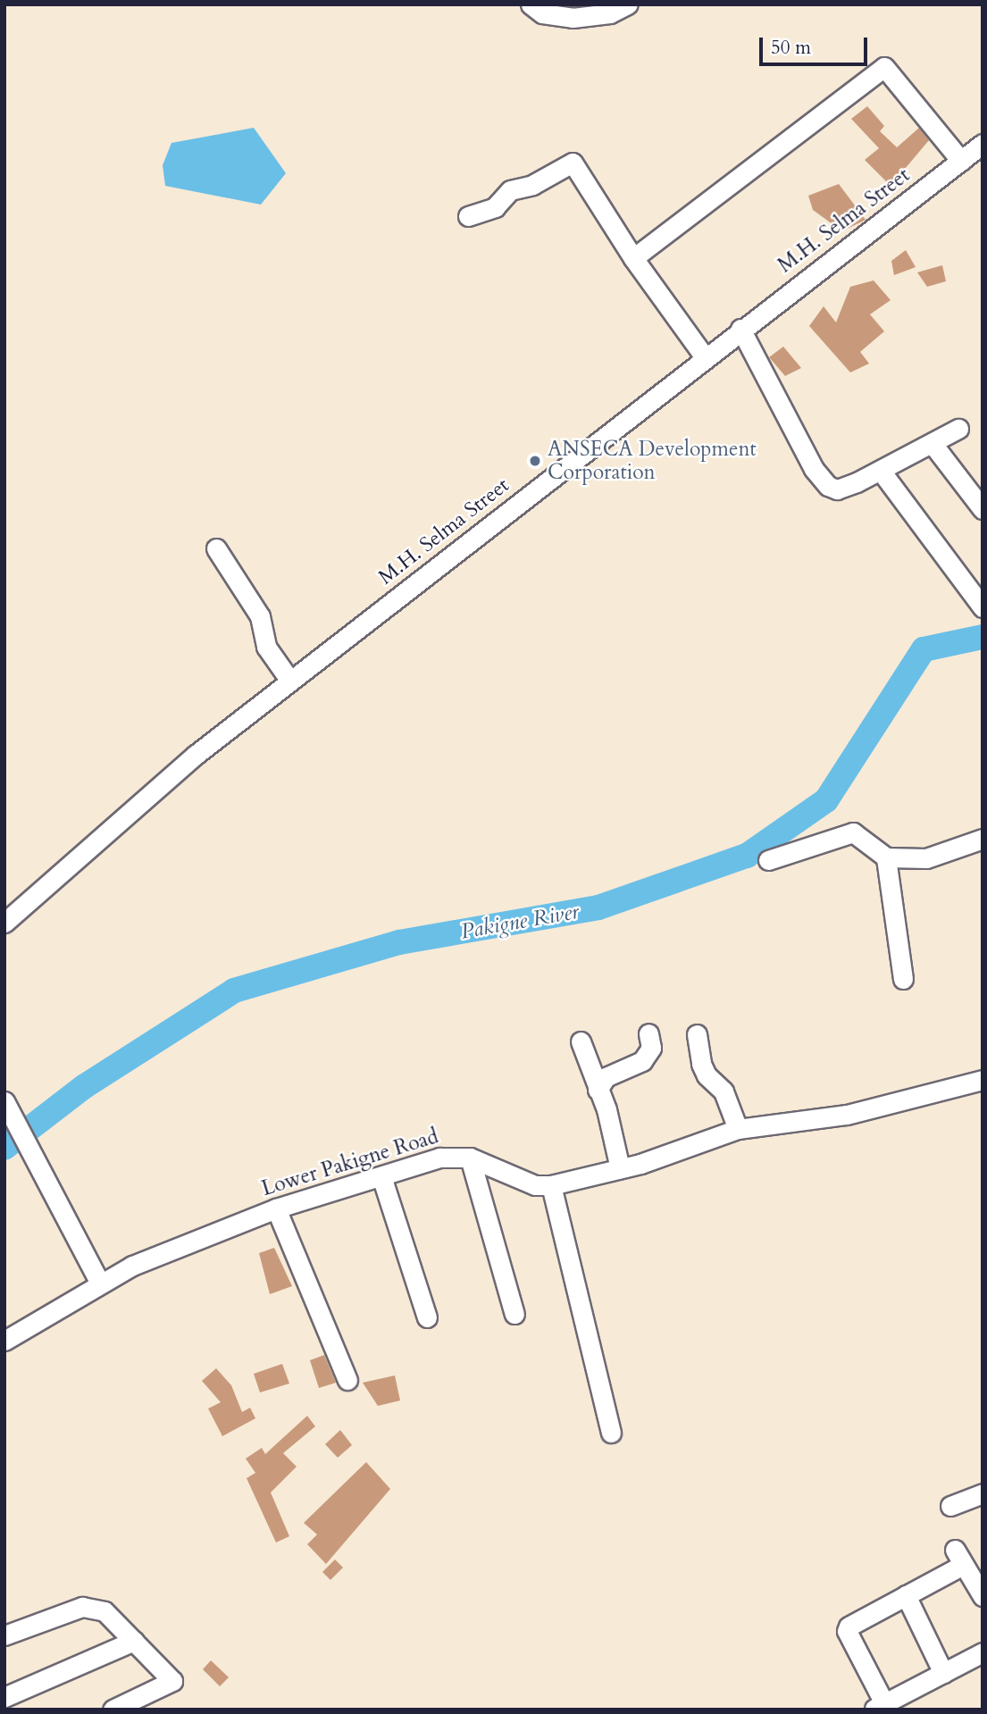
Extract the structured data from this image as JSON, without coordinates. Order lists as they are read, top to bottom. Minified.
{"streets":{"street":["M.H. Selma Street","Lower Pakigne Road"]},"water":["Pakigne River"],"places":["ANSECA Development Corporation"],"scale_bar":"50 m"}
